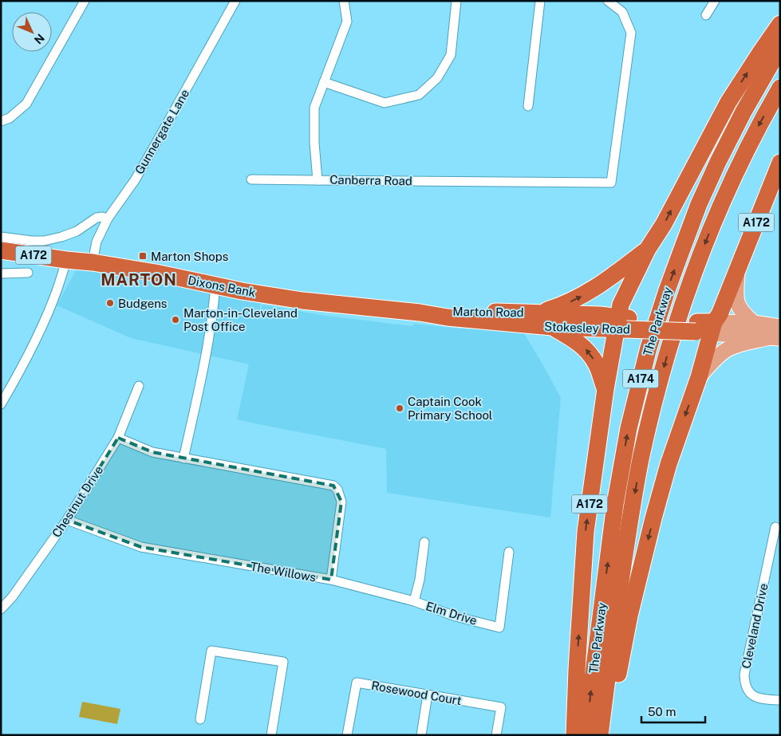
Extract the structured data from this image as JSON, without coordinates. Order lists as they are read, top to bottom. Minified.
{"streets":{"highway":["A172","Dixons Bank","Marton Road","The Parkway","Stokesley Road","A174"],"street":["Gunnergate Lane","Canberra Road","Chestnut Drive","The Willows","Elm Drive","Cleveland Drive","Rosewood Court"]},"crossings":[["Gunnergate Lane","Dixons Bank"],["A172","Marton Road"],["A172","Stokesley Road"],["Dixons Bank","Marton Road"],["Marton Road","Stokesley Road"],["Chestnut Drive","The Willows"],["The Willows","Elm Drive"]],"districts":["MARTON"],"places":{"transit":["Marton Shops"],"other":["Budgens","Marton-in-Cleveland Post Office","Captain Cook Primary School"]},"scale_bar":"50 m","north":"bottom right"}
